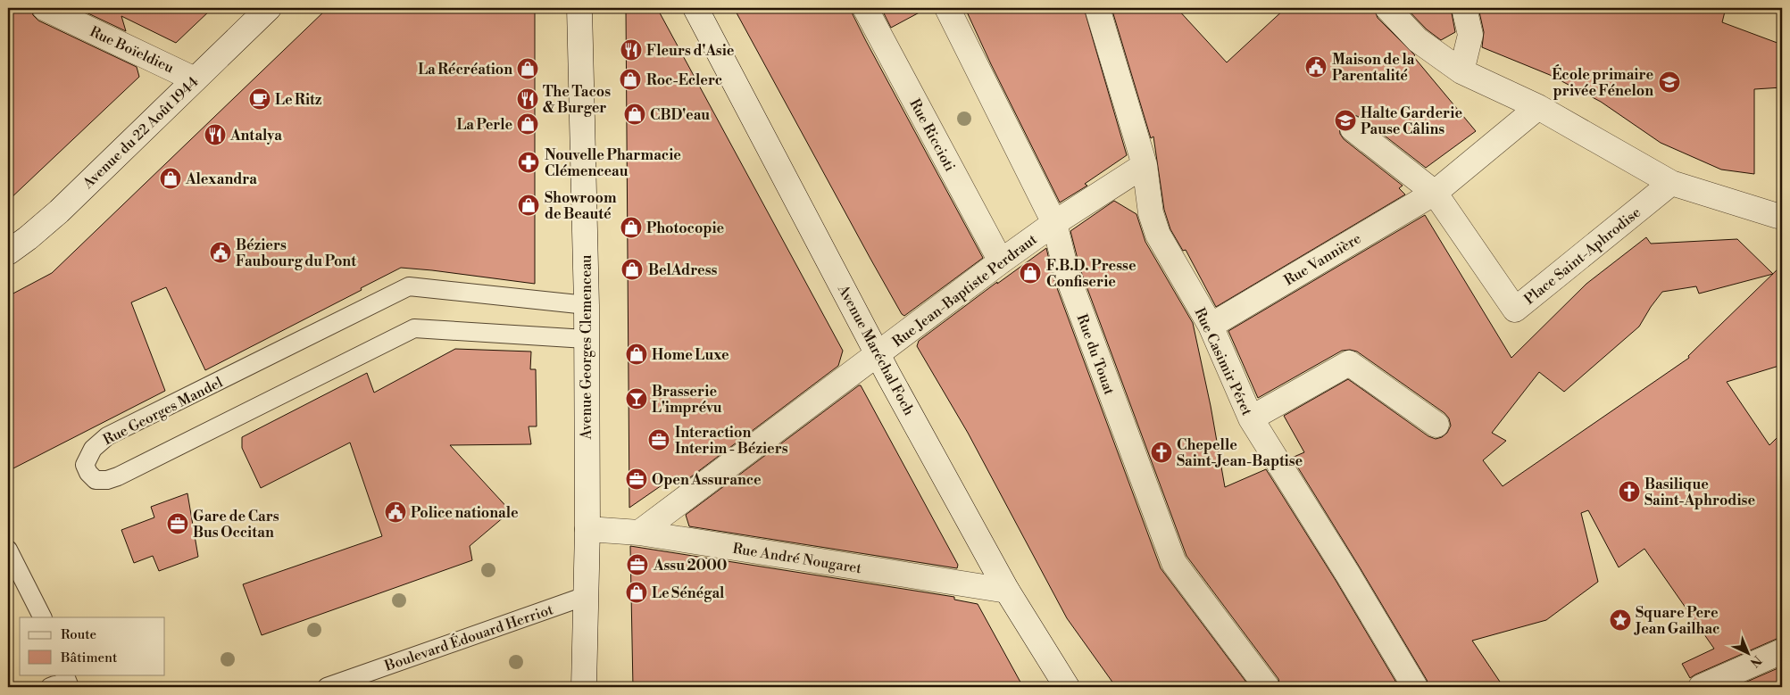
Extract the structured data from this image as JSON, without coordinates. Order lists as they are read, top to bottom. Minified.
{"streets":{"street":["Rue Boïeldieu","Avenue du 22 Août 1944","Rue Riccioti","Place Saint-Aphrodise","Rue Vannière","Rue Jean-Baptiste Perdraut","Avenue Georges Clemenceau","Avenue Maréchal Foch","Rue du Touat","Rue Casimir Péret","Rue André Nougaret"],"lane":["Rue Georges Mandel","Boulevard Édouard Herriot"]},"crossings":[["Rue Boïeldieu","Avenue du 22 Août 1944"],["Rue Riccioti","Rue Jean-Baptiste Perdraut"],["Place Saint-Aphrodise","Rue Vannière"],["Rue Vannière","Rue Casimir Péret"],["Rue Jean-Baptiste Perdraut","Avenue Maréchal Foch"],["Rue Jean-Baptiste Perdraut","Rue du Touat"],["Rue Jean-Baptiste Perdraut","Rue Casimir Péret"],["Rue Jean-Baptiste Perdraut","Rue André Nougaret"],["Avenue Georges Clemenceau","Rue Georges Mandel"],["Avenue Georges Clemenceau","Rue André Nougaret"],["Avenue Georges Clemenceau","Boulevard Édouard Herriot"],["Avenue Maréchal Foch","Rue André Nougaret"]],"places":{"restaurant":["Fleurs d'Asie","The Tacos & Burger","Antalya"],"public building":["Maison de la Parentalité","Béziers Faubourg du Pont","Police nationale"],"shop":["La Récréation","Roc-Eclerc","CBD'eau","La Perle","Alexandra","Showroom de Beauté","Photocopie","BelAdress","F.B.D. Presse Confiserie","Home Luxe","Le Sénégal"],"school or university":["École primaire privée Fénelon","Halte Garderie Pause Câlins"],"cafe":["Le Ritz"],"pharmacy":["Nouvelle Pharmacie Clémenceau"],"bar":["Brasserie L'imprévu"],"office":["Interaction Interim - Béziers","Open Assurance","Gare de Cars Bus Occitan","Assu 2000"],"church":["Chepelle Saint-Jean-Baptise","Basilique Saint-Aphrodise"],"place":["Square Pere Jean Gailhac"]},"legend":["Route","Bâtiment"],"north":"bottom right"}
